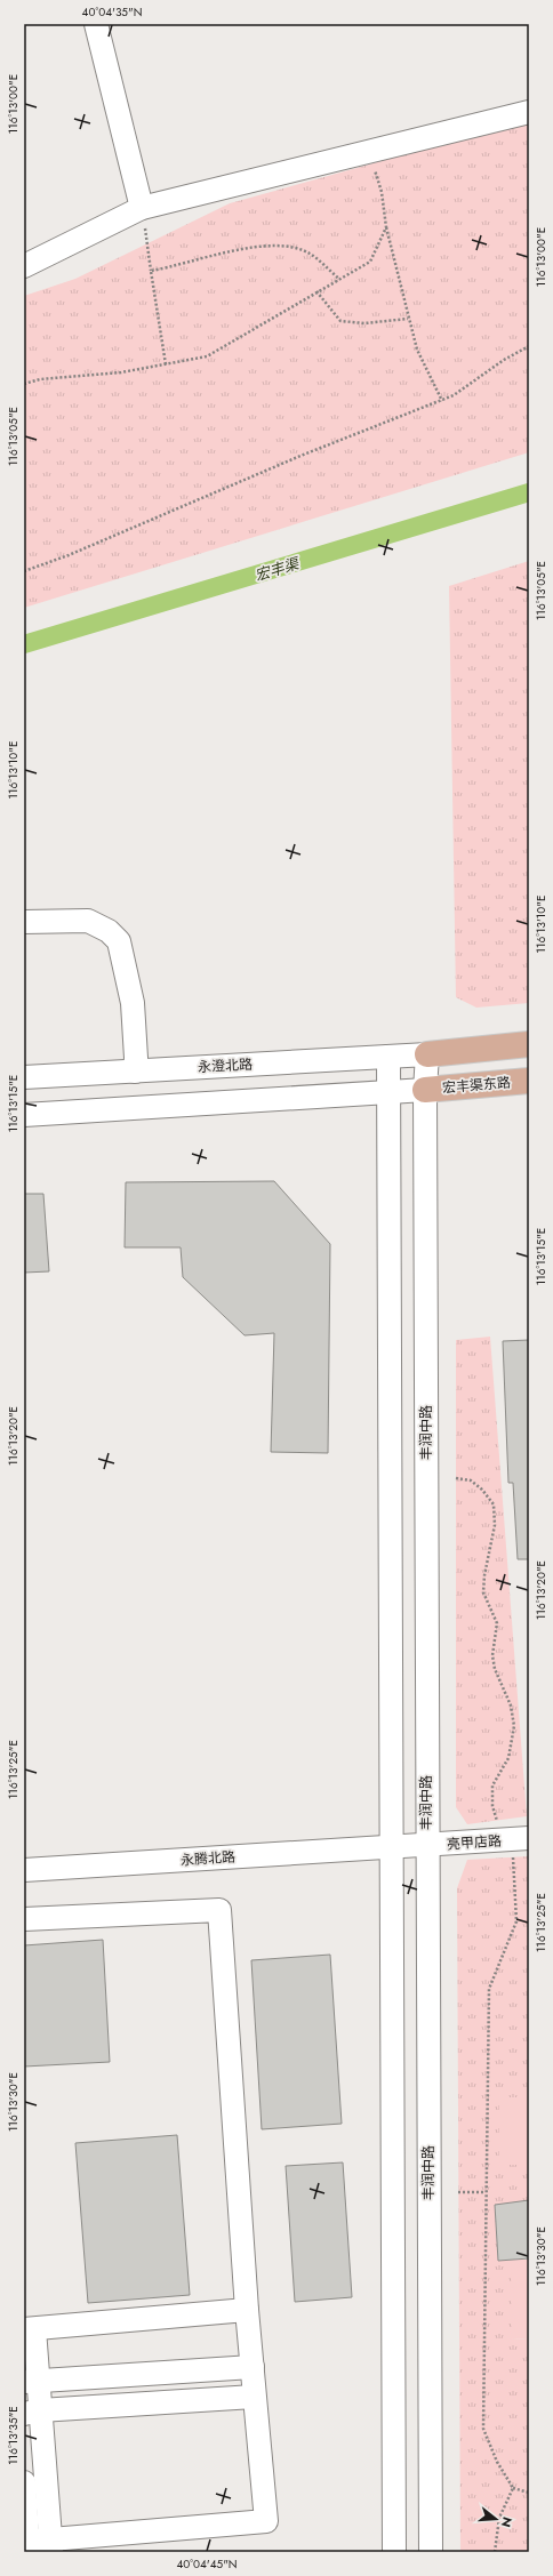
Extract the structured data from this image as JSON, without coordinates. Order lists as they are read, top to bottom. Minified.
{"streets":{"main road":["宏丰渠东路"],"street":["永澄北路","丰润中路","亮甲店路","永腾北路"]},"crossings":[["永澄北路","丰润中路"],["宏丰渠东路","丰润中路"],["丰润中路","亮甲店路"],["亮甲店路","永腾北路"]],"water":["宏丰渠"],"north":"right","coordinates":["40°04'35\"N","116°13'00\"E","116°13'05\"E","116°13'10\"E","116°13'15\"E","116°13'20\"E","116°13'25\"E","116°13'30\"E","116°13'35\"E","40°04'45\"N"]}
